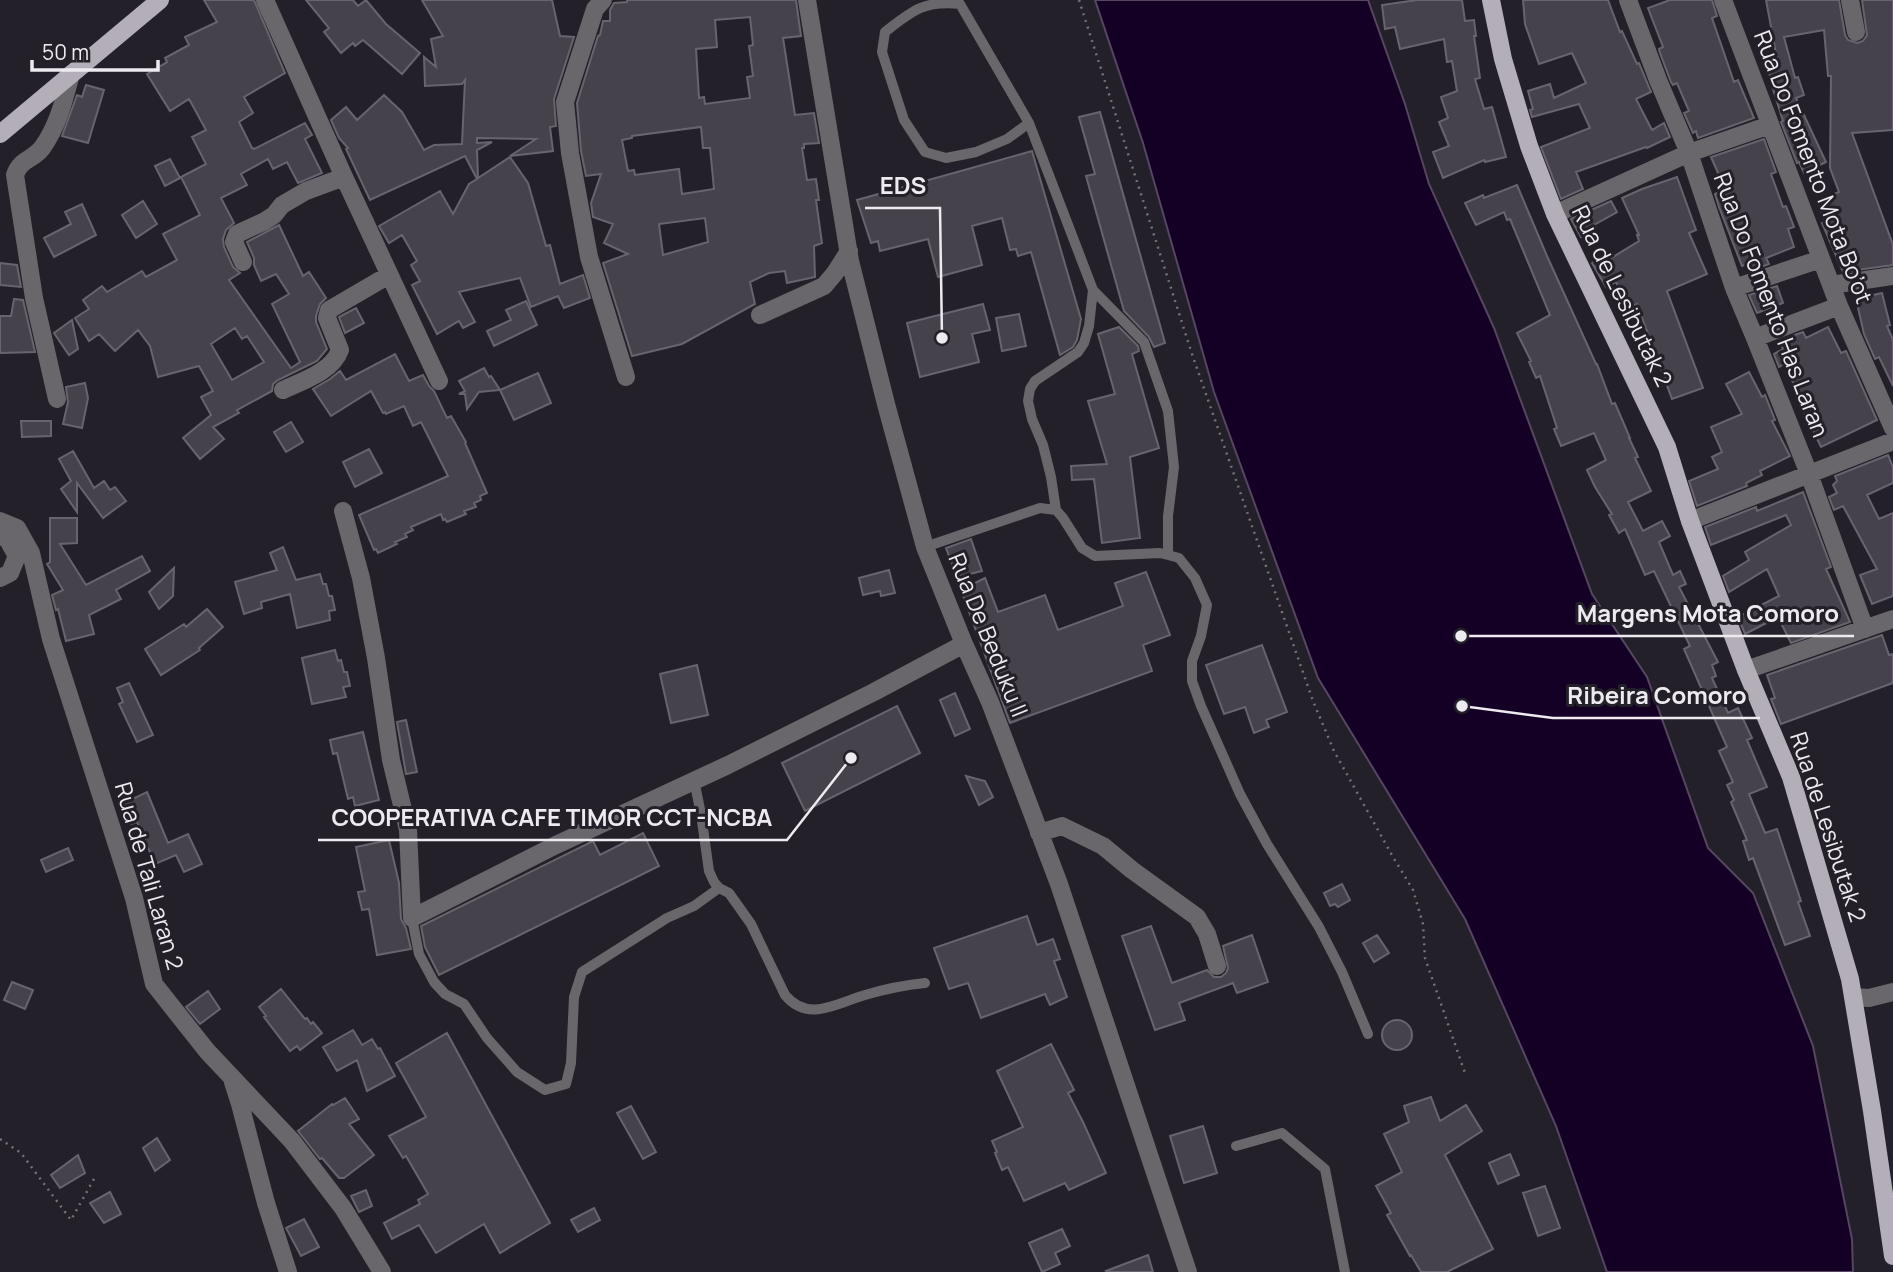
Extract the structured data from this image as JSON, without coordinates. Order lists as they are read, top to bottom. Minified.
{"streets":{"main road":["Rua de Lesibutak 2"],"street":["Rua Do Fomento Mota Bo’ot","Rua Do Fomento Has Laran","Rua De Beduku II","Rua de Tali Laran 2"]},"places":["EDS","Margens Mota Comoro","Ribeira Comoro","COOPERATIVA CAFE TIMOR CCT-NCBA"],"scale_bar":"50 m"}
